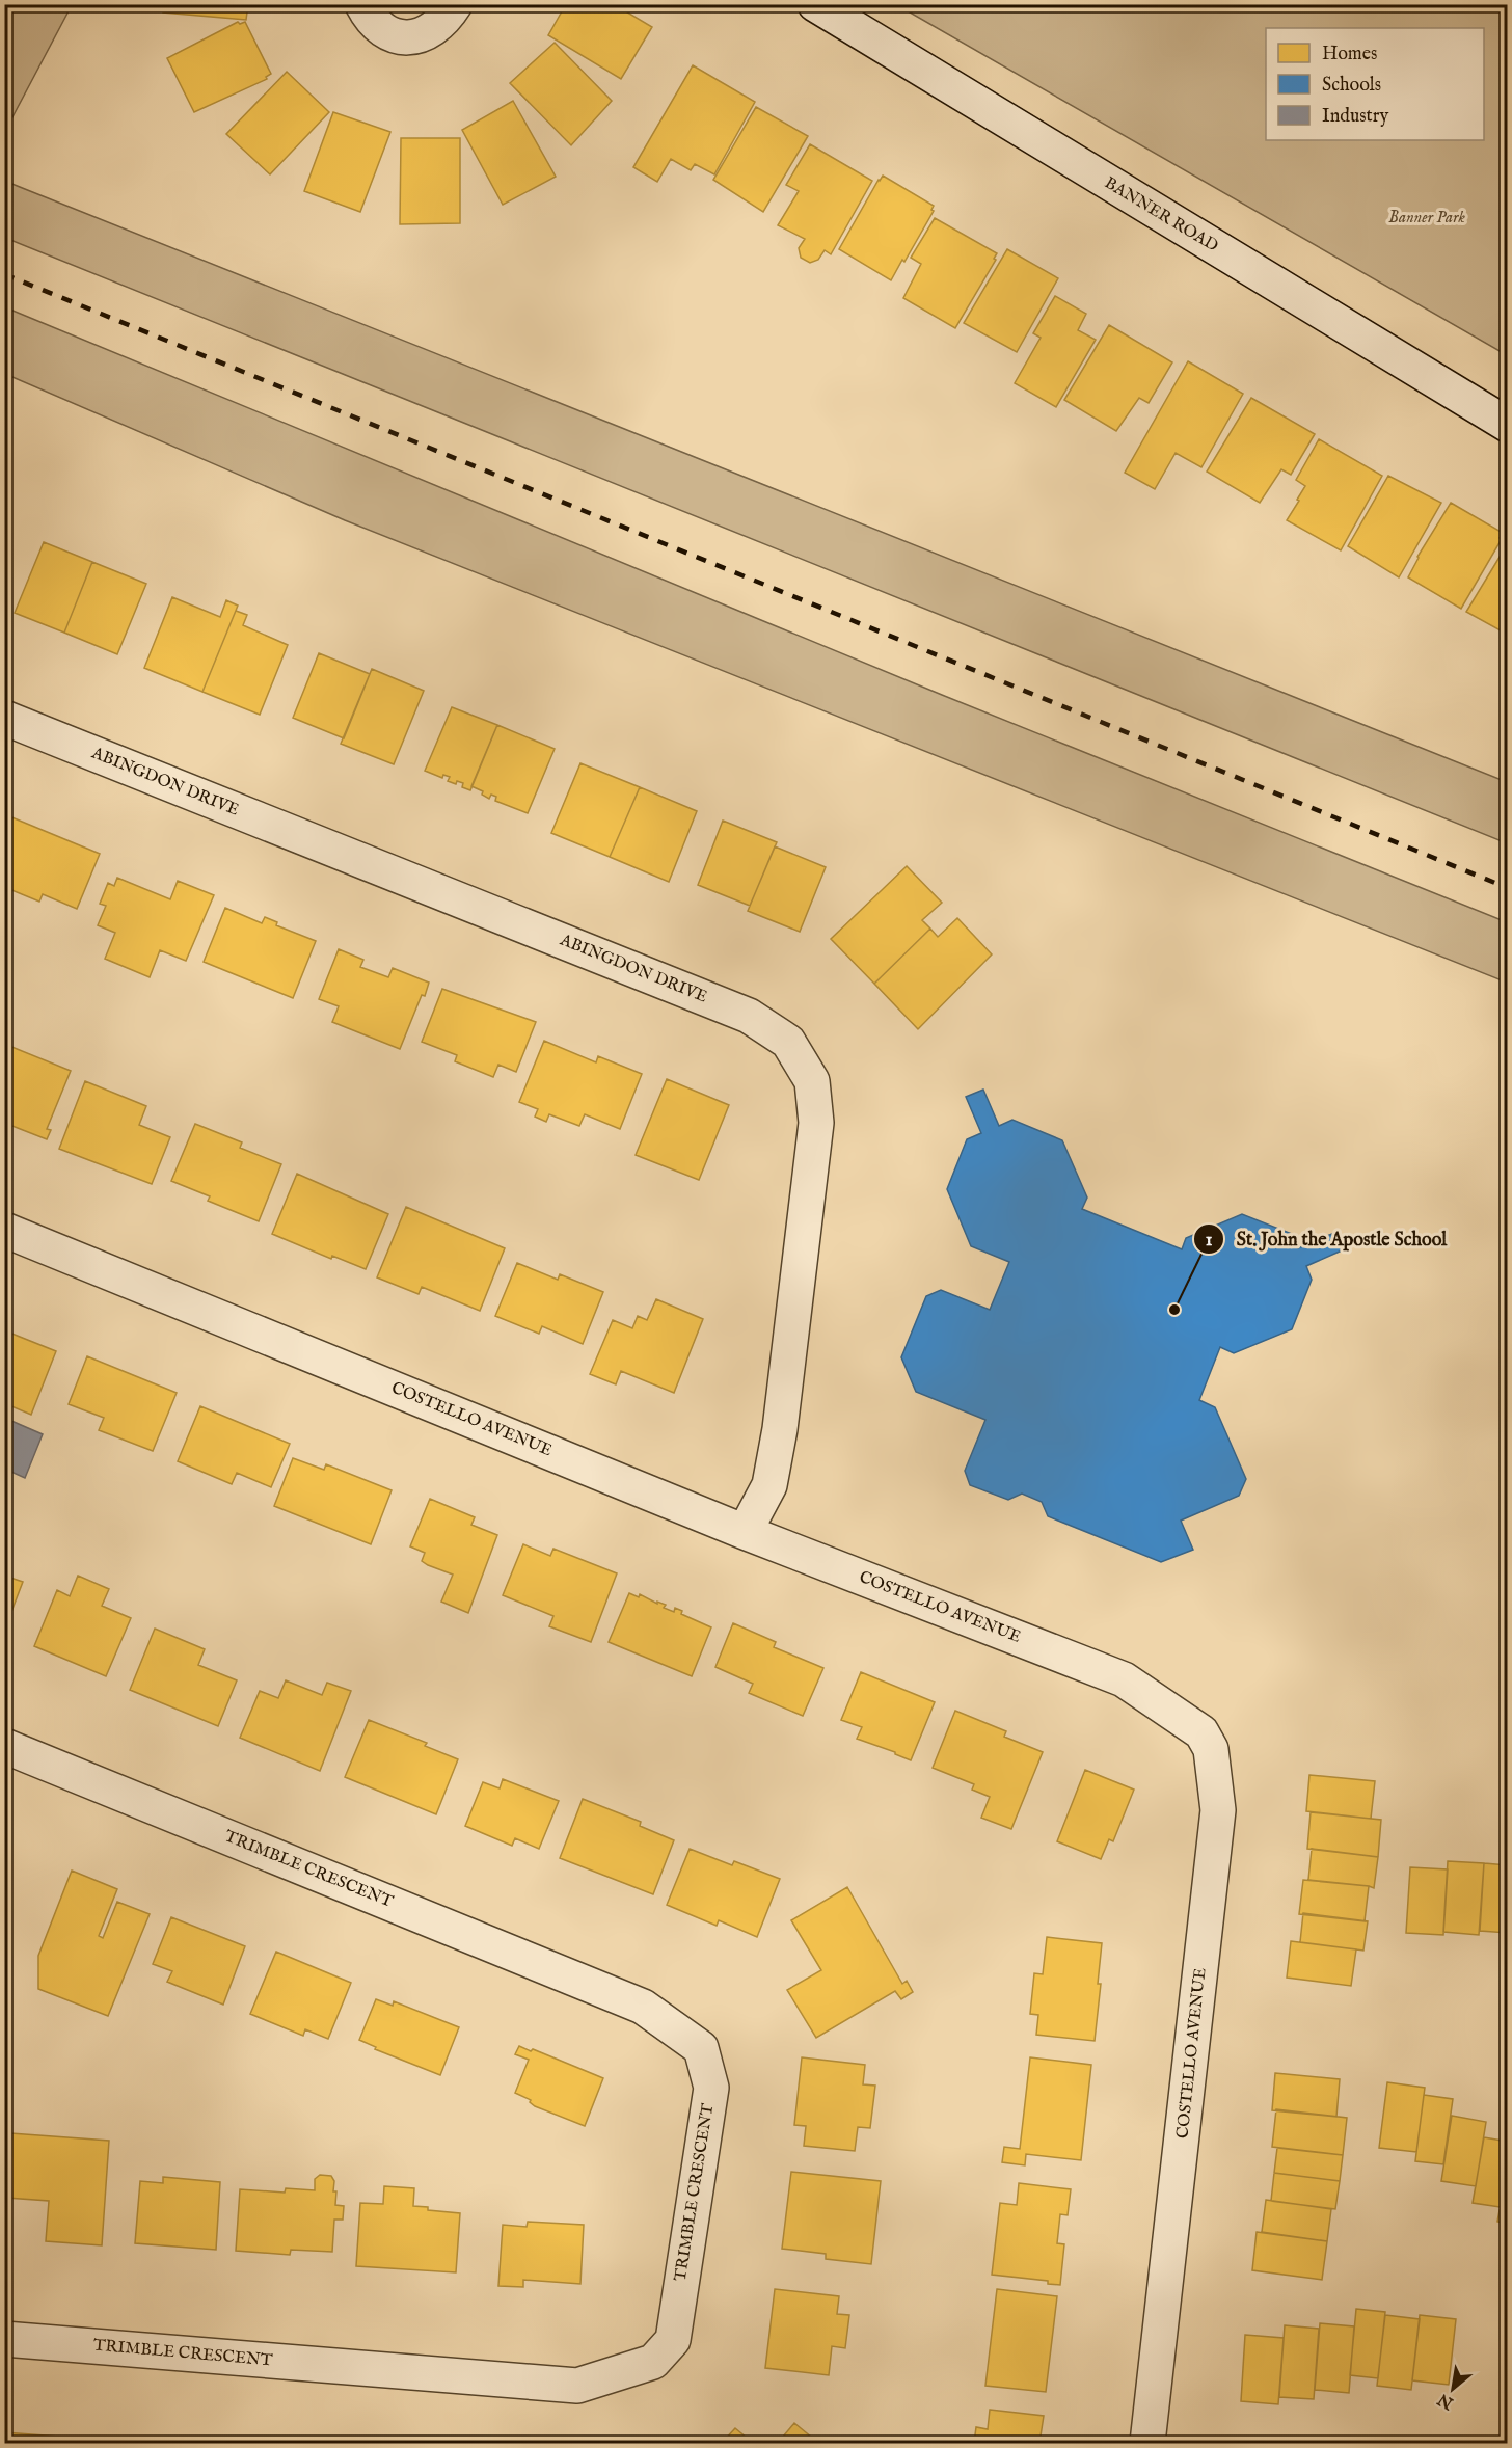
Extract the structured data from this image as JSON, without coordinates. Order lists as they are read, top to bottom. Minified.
{"streets":{"street":["BANNER ROAD","ABINGDON DRIVE","COSTELLO AVENUE","TRIMBLE CRESCENT"]},"crossings":[["ABINGDON DRIVE","COSTELLO AVENUE"]],"parks":["Banner Park"],"places":["St. John the Apostle School"],"legend":["Homes","Schools","Industry"],"north":"bottom left"}
